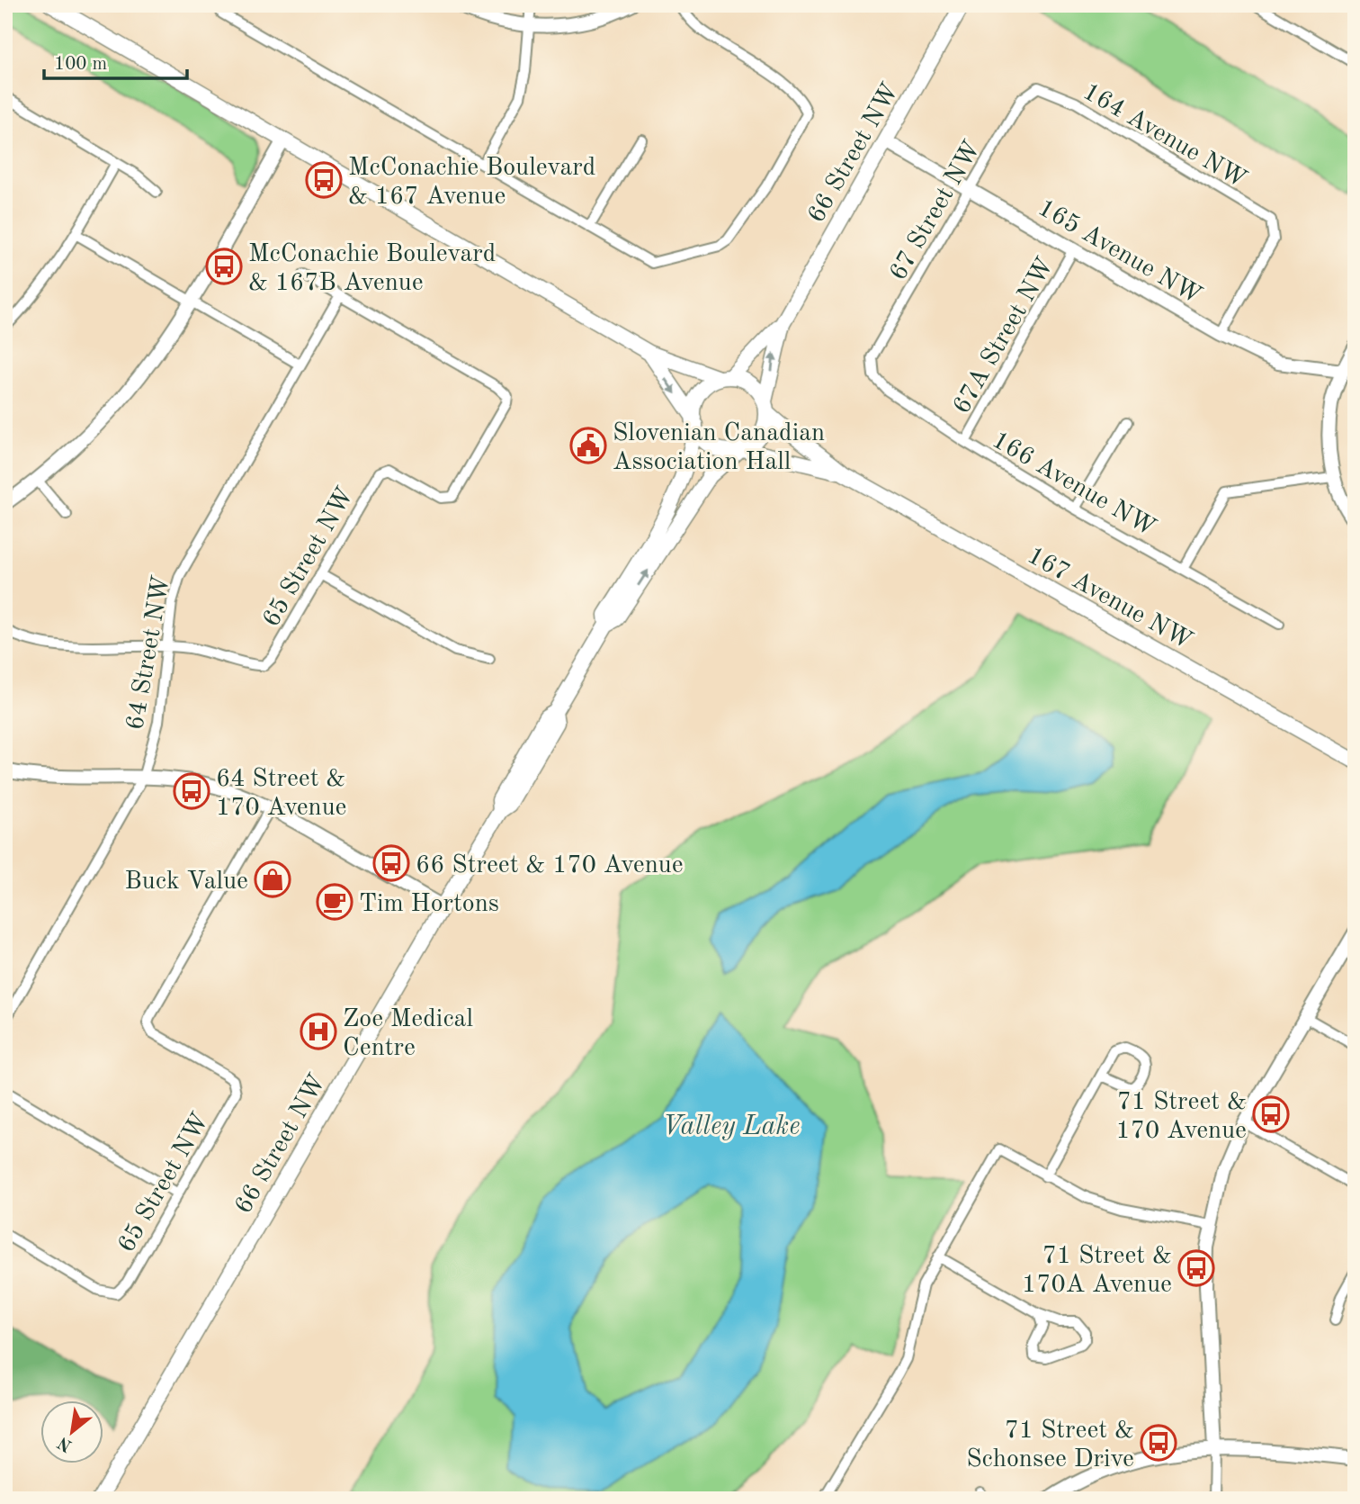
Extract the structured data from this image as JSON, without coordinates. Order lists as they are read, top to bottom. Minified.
{"streets":{"main road":["66 Street NW","167 Avenue NW"],"street":["164 Avenue NW","67 Street NW","165 Avenue NW","67A Street NW","166 Avenue NW","65 Street NW","64 Street NW"]},"crossings":[["164 Avenue NW","67 Street NW"],["164 Avenue NW","165 Avenue NW"],["66 Street NW","165 Avenue NW"],["66 Street NW","167 Avenue NW"],["67 Street NW","165 Avenue NW"],["67 Street NW","166 Avenue NW"],["165 Avenue NW","67A Street NW"],["67A Street NW","166 Avenue NW"],["65 Street NW","64 Street NW"]],"water":["Valley Lake"],"places":{"bus stop":["McConachie Boulevard & 167 Avenue","McConachie Boulevard & 167B Avenue","64 Street & 170 Avenue","66 Street & 170 Avenue","71 Street & 170 Avenue","71 Street & 170A Avenue","71 Street & Schonsee Drive"],"public building":["Slovenian Canadian Association Hall"],"shop":["Buck Value"],"cafe":["Tim Hortons"],"hospital":["Zoe Medical Centre"]},"scale_bar":"100 m","north":"bottom left"}
